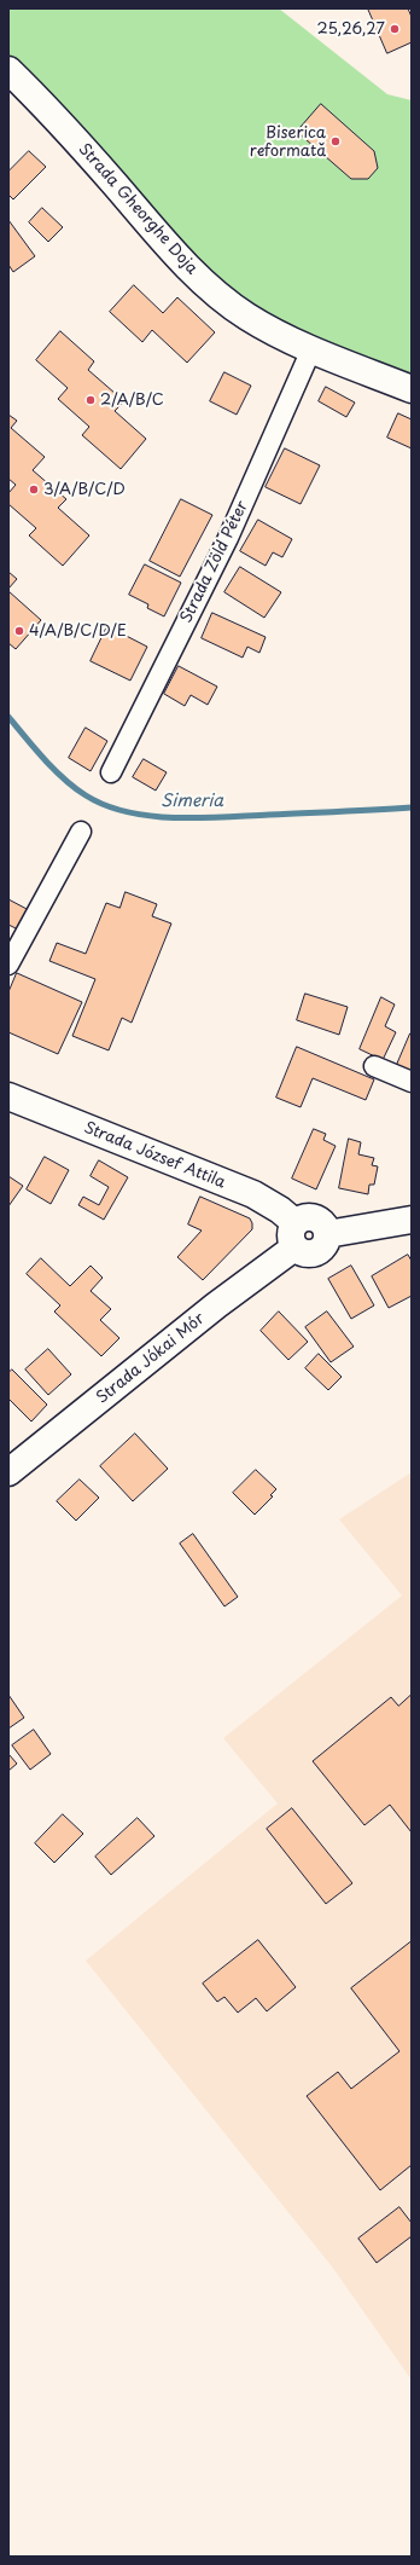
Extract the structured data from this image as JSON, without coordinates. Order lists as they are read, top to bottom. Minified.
{"streets":{"main road":["Strada Gheorghe Doja","Strada József Attila","Strada Jókai Mór"],"street":["Strada Zöld Péter"]},"crossings":[["Strada Gheorghe Doja","Strada Zöld Péter"],["Strada József Attila","Strada Jókai Mór"]],"water":["Simeria"],"places":["25,26,27","Biserica reformată","2/A/B/C","3/A/B/C/D","4/A/B/C/D/E"]}
